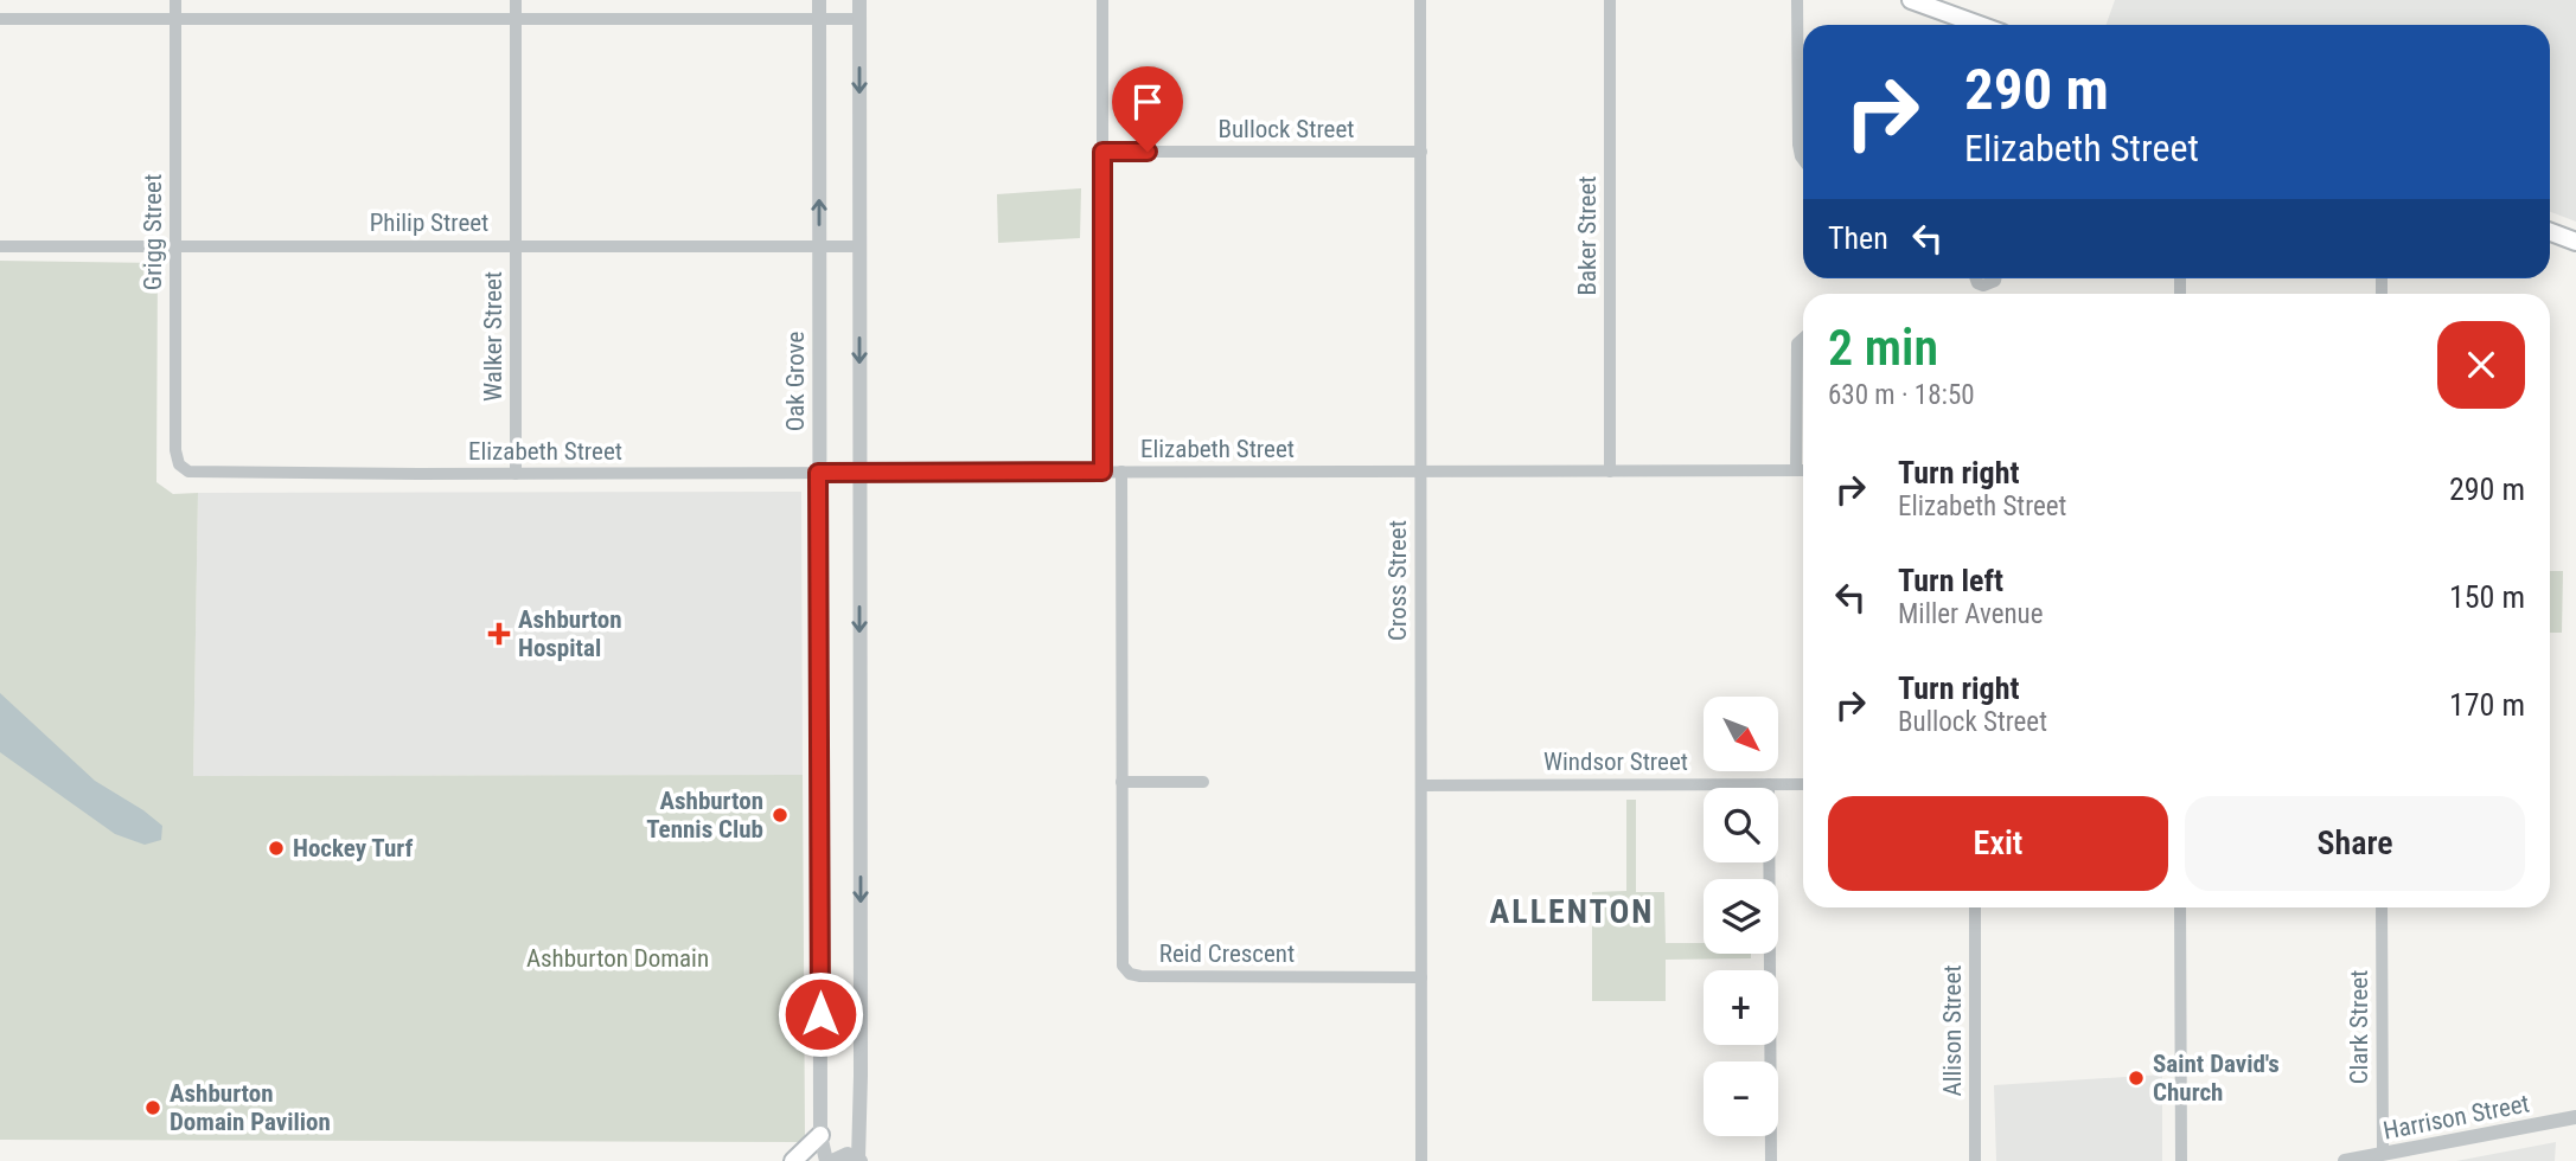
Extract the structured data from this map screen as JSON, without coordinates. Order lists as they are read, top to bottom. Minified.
{"streets":{"street":["Bullock Street","Philip Street","Grigg Street","Baker Street","Walker Street","Oak Grove","Elizabeth Street","Cross Street","Windsor Street","Reid Crescent","Clark Street","Allison Street","Harrison Street"]},"crossings":[["Bullock Street","Cross Street"],["Philip Street","Grigg Street"],["Philip Street","Walker Street"],["Philip Street","Oak Grove"],["Grigg Street","Elizabeth Street"],["Baker Street","Elizabeth Street"],["Walker Street","Elizabeth Street"],["Oak Grove","Elizabeth Street"],["Elizabeth Street","Cross Street"],["Elizabeth Street","Reid Crescent"],["Cross Street","Windsor Street"],["Cross Street","Reid Crescent"],["Clark Street","Harrison Street"]],"districts":["ALLENTON"],"parks":["Ashburton Domain"],"places":{"health":["Ashburton Hospital"],"other":["Ashburton Tennis Club","Hockey Turf","Saint David's Church","Ashburton Domain Pavilion"]},"north":"bottom right","page":{"turn":["290 m","Elizabeth Street"],"then":"Then","heading":["2 min","630 m · 18:50"],"list":[{"name":"Turn right","note":"Elizabeth Street","value":"290 m"},{"name":"Turn left","note":"Miller Avenue","value":"150 m"},{"name":"Turn right","note":"Bullock Street","value":"170 m"}],"map_buttons":["+","−"],"buttons":["Exit","Share"]}}
